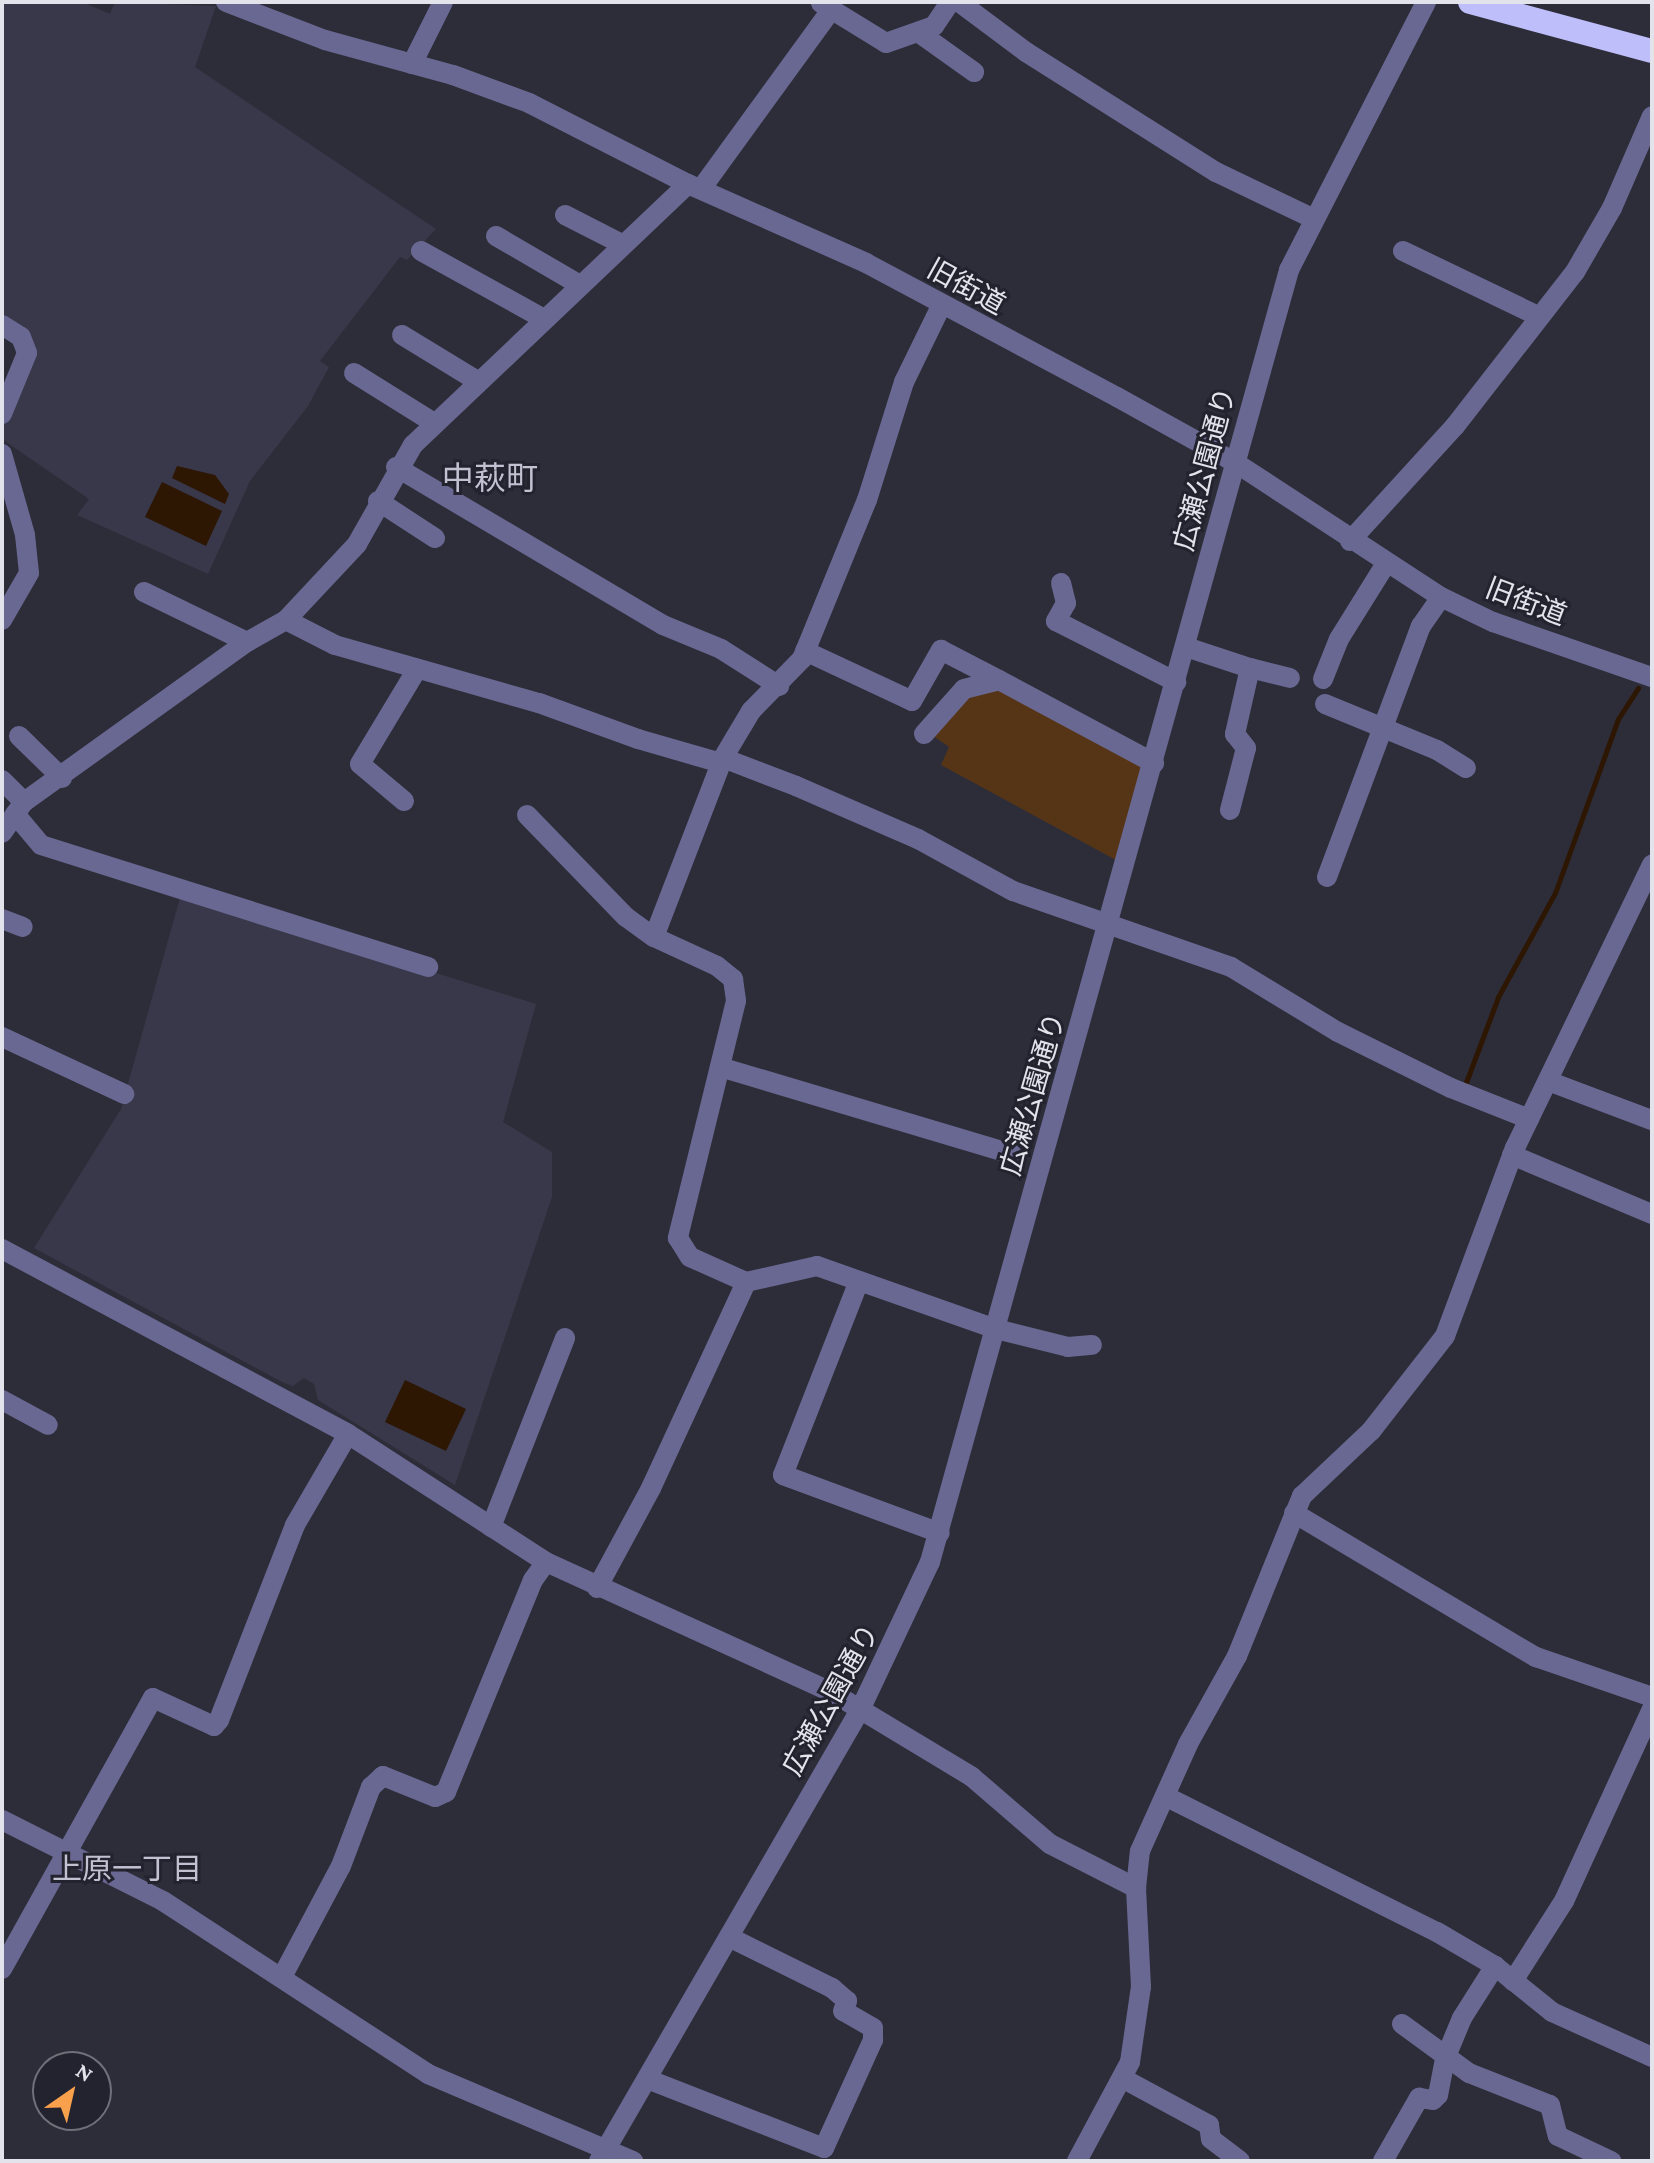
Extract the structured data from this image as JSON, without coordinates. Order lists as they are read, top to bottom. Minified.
{"streets":{"street":["旧街道","広瀬公園通り"]},"crossings":[["旧街道","広瀬公園通り"]],"districts":["中萩町","上原一丁目"],"north":"top right"}
